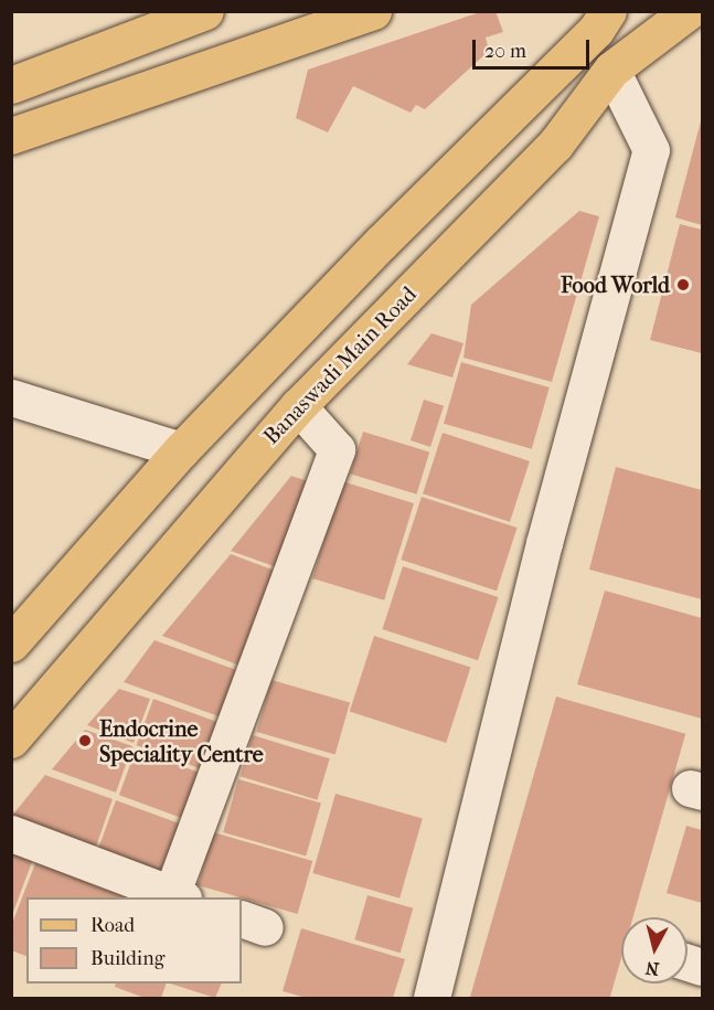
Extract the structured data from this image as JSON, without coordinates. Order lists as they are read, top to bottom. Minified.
{"streets":{"main road":["Banaswadi Main Road"]},"places":["Food World","Endocrine Speciality Centre"],"legend":["Road","Building"],"scale_bar":"20 m","north":"bottom"}
